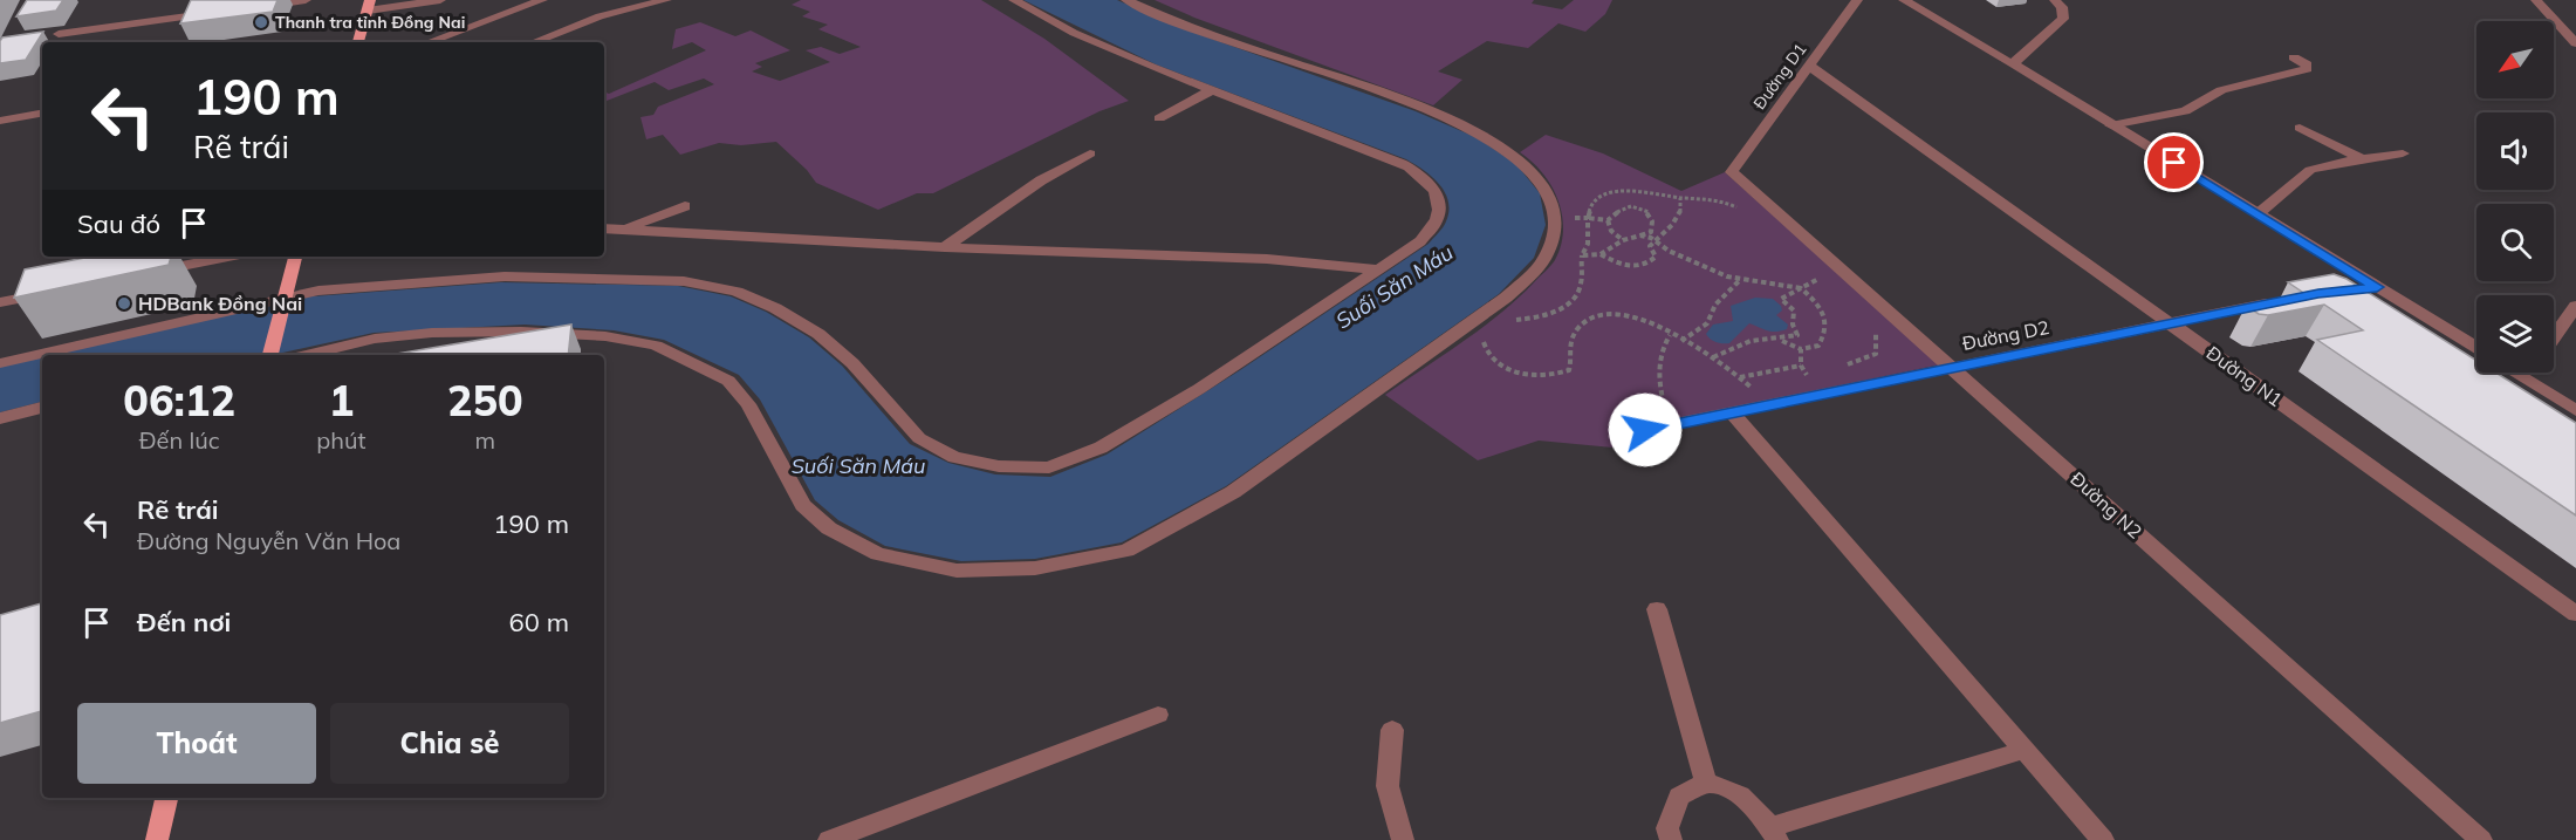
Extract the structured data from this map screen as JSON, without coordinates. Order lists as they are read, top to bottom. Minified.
{"streets":{"street":["Đường D1","Đường D2","Đường N1","Đường N2"]},"crossings":[["Đường D1","Đường N1"],["Đường D1","Đường N2"],["Đường D2","Đường N1"],["Đường D2","Đường N2"]],"water":["Suối Săn Máu"],"places":["Thanh tra tỉnh Đồng Nai","HDBank Đồng Nai"],"north":"bottom left","page":{"turn":["190 m","Rẽ trái"],"then":"Sau đó","eta":["06:12","Đến lúc","1","phút","250","m"],"list":[{"name":"Rẽ trái","note":"Đường Nguyễn Văn Hoa","value":"190 m"},{"name":"Đến nơi","value":"60 m"}],"buttons":["Thoát","Chia sẻ"]}}
